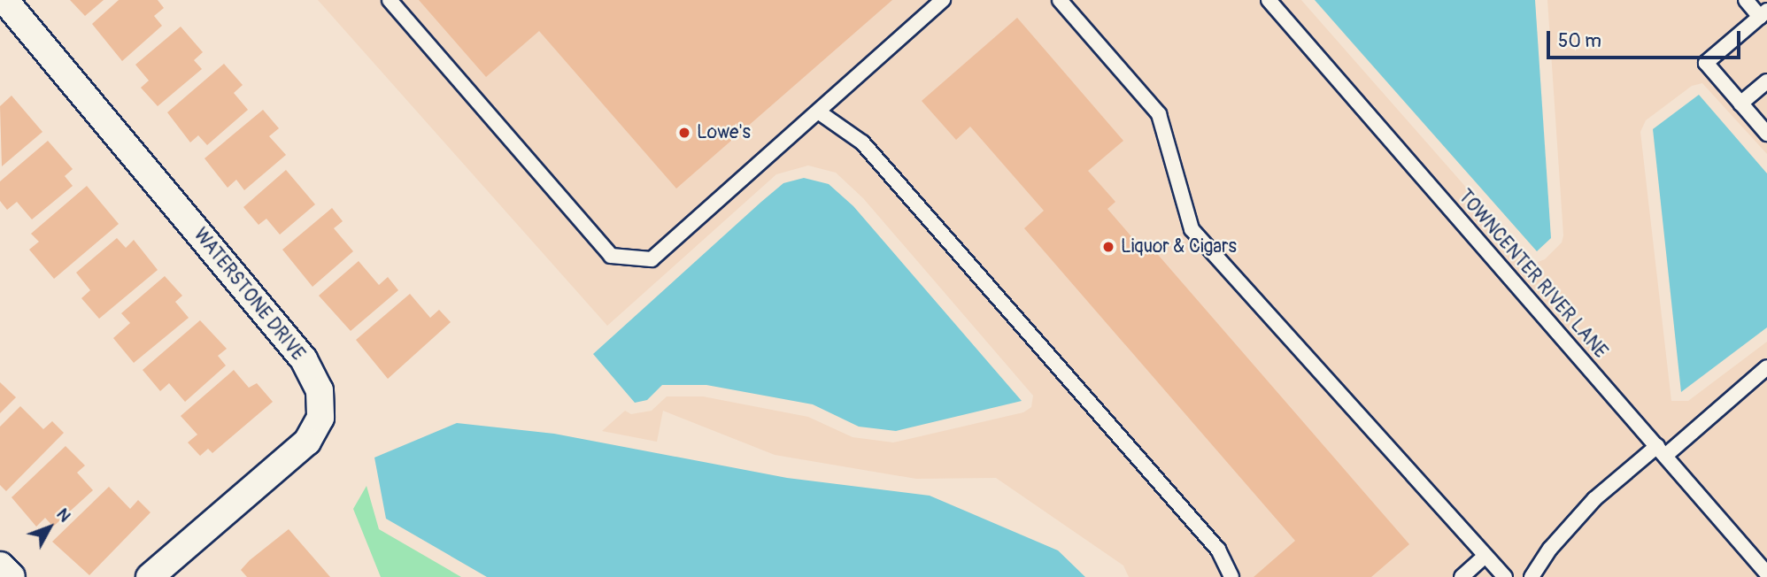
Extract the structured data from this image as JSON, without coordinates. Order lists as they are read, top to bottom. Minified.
{"streets":{"street":["WATERSTONE DRIVE"],"lane":["TOWNCENTER RIVER LANE"]},"places":["Lowe's","Liquor & Cigars"],"scale_bar":"50 m","north":"top right"}
